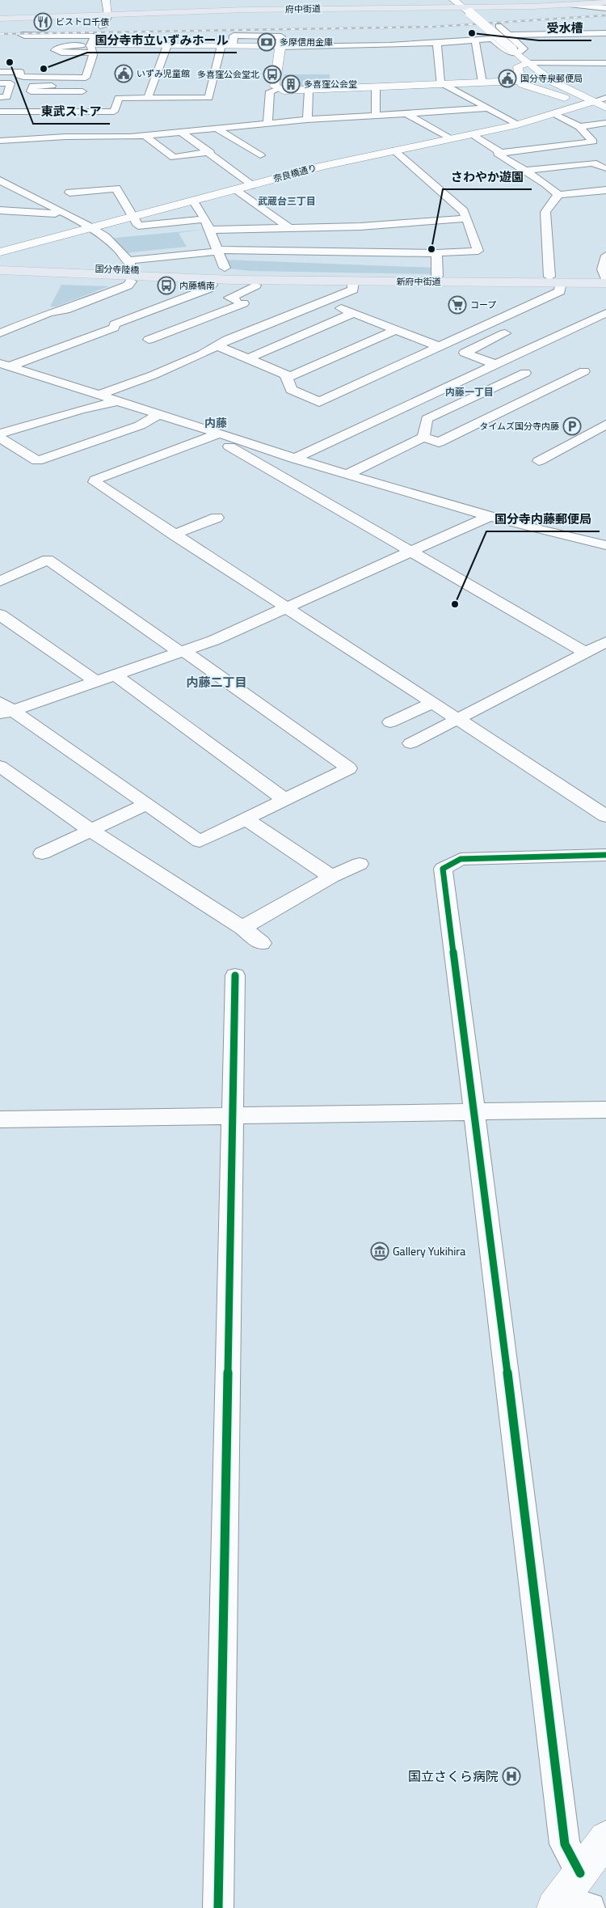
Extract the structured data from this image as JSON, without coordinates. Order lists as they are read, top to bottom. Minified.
{"streets":{"main road":["府中街道","国分寺陸橋","新府中街道"],"street":["奈良橋通り"]},"crossings":[["国分寺陸橋","新府中街道"]],"districts":["武蔵台三丁目","内藤一丁目","内藤","内藤二丁目"],"places":{"restaurant":["ビストロ千俵"],"other":["受水槽","東武ストア","国分寺市立いずみホール","さわやか遊園","国分寺内藤郵便局"],"bank":["多摩信用金庫"],"public building":["いずみ児童館","国分寺泉郵便局"],"bus stop":["多喜窪公会堂北","内藤橋南"],"building":["多喜窪公会堂"],"supermarket":["コープ"],"parking":["タイムズ国分寺内藤"],"museum":["Gallery Yukihira"],"hospital":["国立さくら病院"]}}
